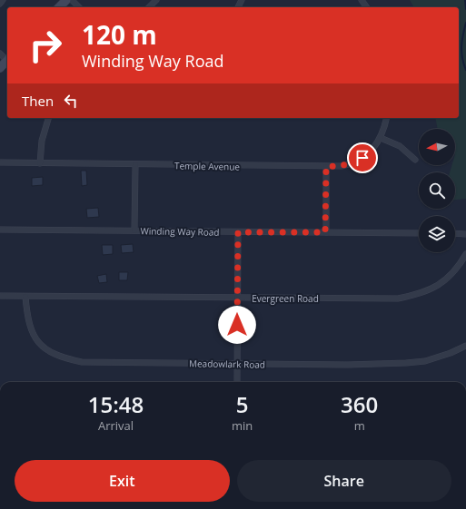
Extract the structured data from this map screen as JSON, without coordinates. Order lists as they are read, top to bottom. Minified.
{"streets":{"street":["Temple Avenue","Winding Way Road","Evergreen Road","Meadowlark Road"]},"crossings":[["Evergreen Road","Meadowlark Road"]],"north":"left","page":{"turn":["120 m","Winding Way Road"],"then":"Then","eta":["15:48","Arrival","5","min","360","m"],"buttons":["Exit","Share"]}}
